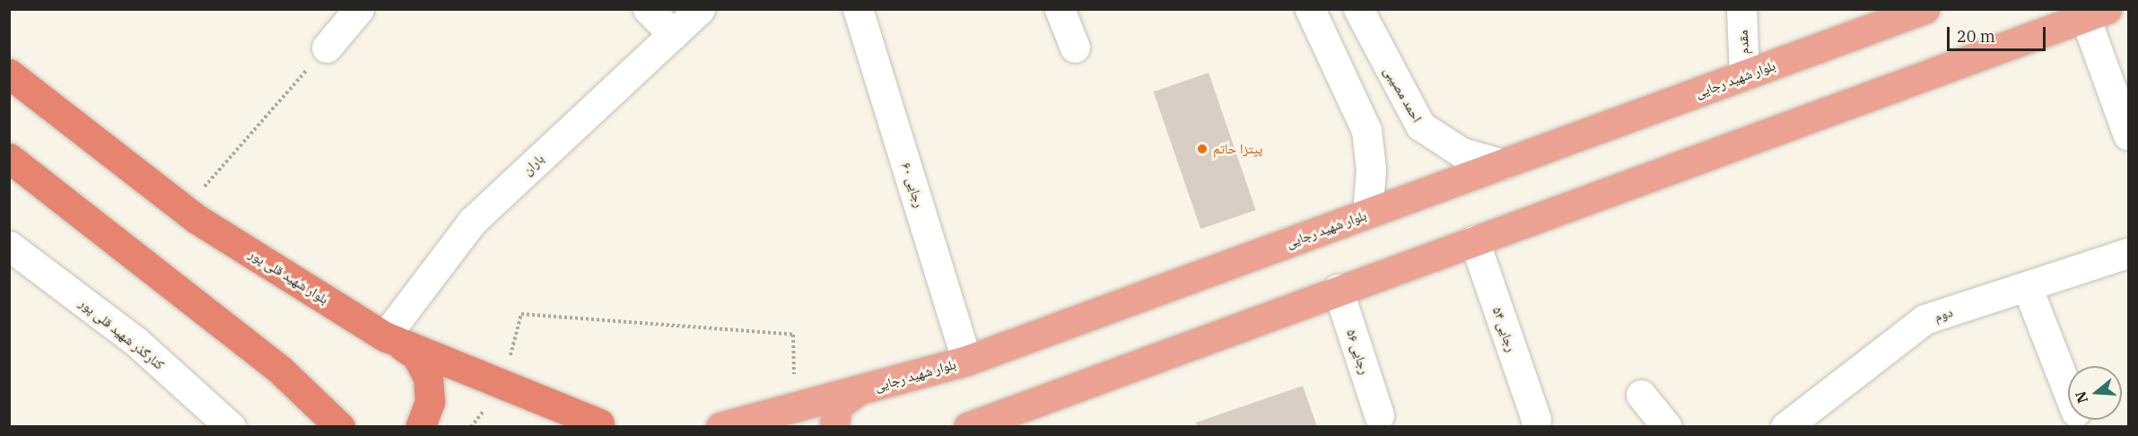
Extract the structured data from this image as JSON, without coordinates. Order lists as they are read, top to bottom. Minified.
{"streets":{"highway":["بلوار شهید قلی پور"],"main road":["بلوار شهید رجایی"],"street":["مقدم","احمد مصیبی","باران","رجایی ۶۰","دوم","رجایی ۵۴","کنارگذر شهید قلی پور","رجایی ۵۶"]},"crossings":[["مقدم","بلوار شهید رجایی"],["بلوار شهید رجایی","احمد مصیبی"],["بلوار شهید رجایی","رجایی ۶۰"],["باران","بلوار شهید قلی پور"]],"places":["پیتزا حاتم"],"scale_bar":"20 m","north":"left"}
